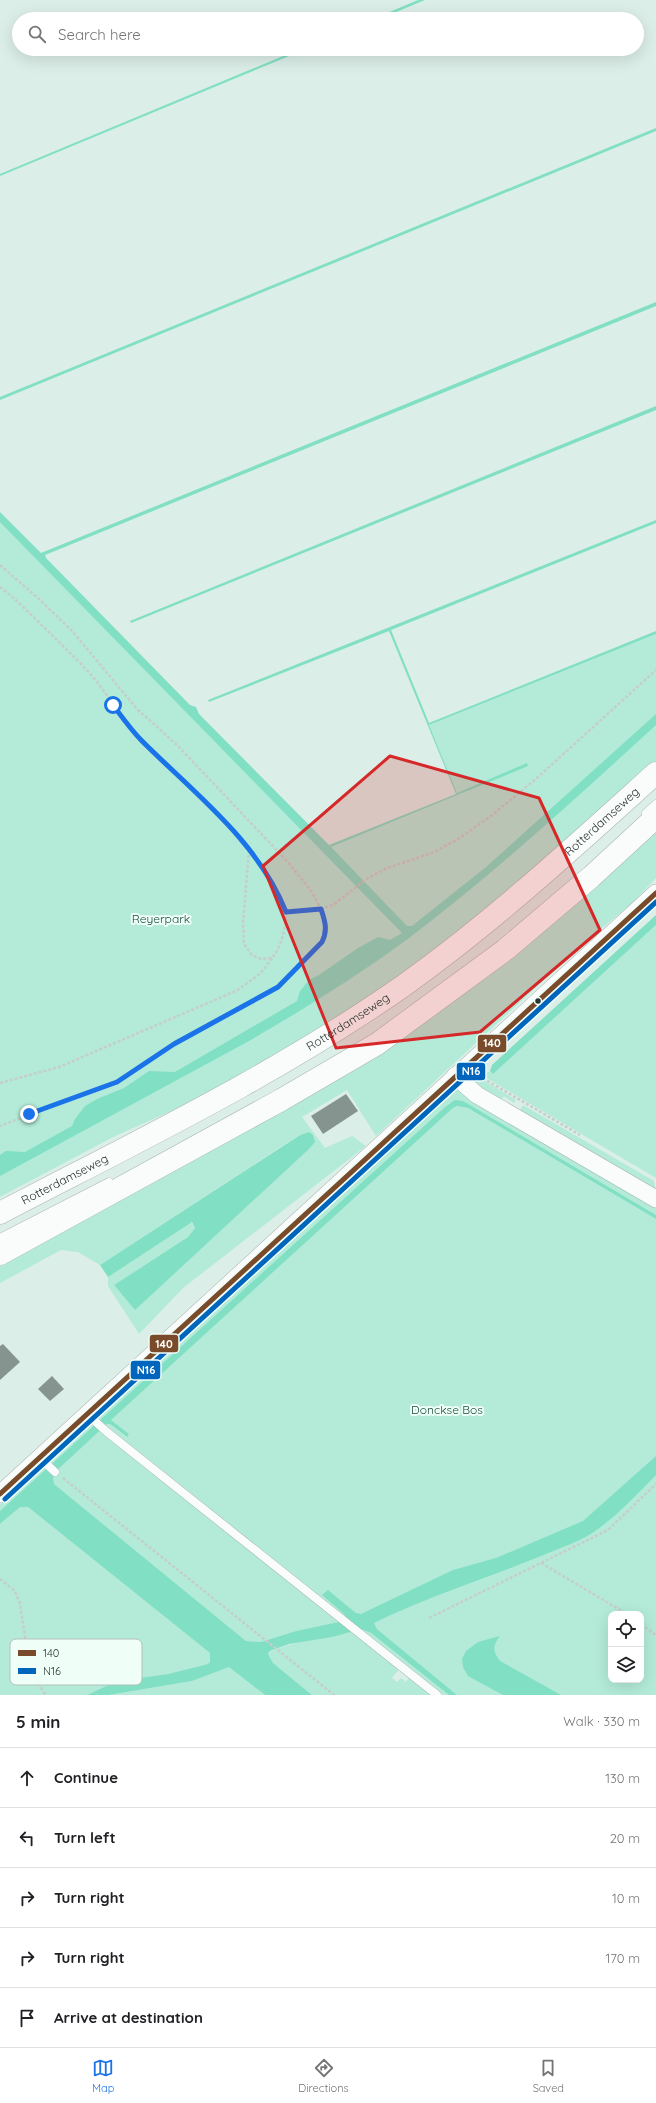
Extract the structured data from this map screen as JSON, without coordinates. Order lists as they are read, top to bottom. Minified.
{"streets":{"main road":["Rotterdamseweg"]},"parks":["Reyerpark","Donckse Bos"],"lines":["transit line 140","transit line N16"],"legend":["140","N16"],"page":{"search":"Search here","heading":["5 min","Walk · 330 m"],"list":[["Continue","130 m"],["Turn left","20 m"],["Turn right","10 m"],["Turn right","170 m"],"Arrive at destination"],"nav":["Map","Directions","Saved"]}}
